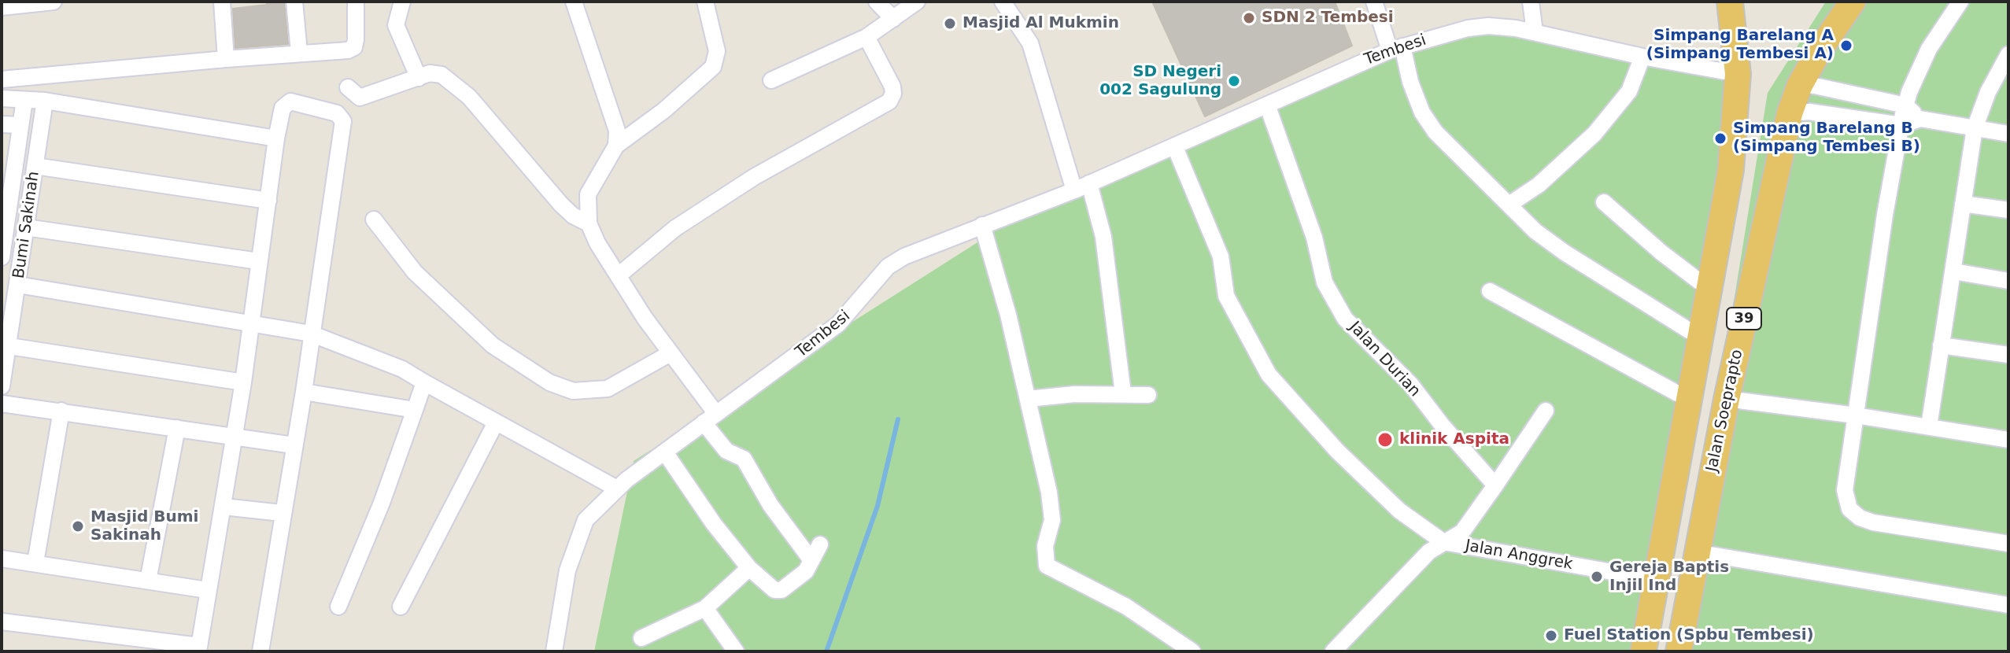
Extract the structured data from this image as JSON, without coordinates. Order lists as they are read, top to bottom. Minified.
{"streets":{"highway":["39","Jalan Soeprapto"],"street":["Tembesi","Bumi Sakinah","Jalan Durian","Jalan Anggrek"]},"crossings":[["Tembesi","39"],["Tembesi","Jalan Durian"],["Tembesi","Jalan Anggrek"],["39","Jalan Anggrek"]],"places":["SDN 2 Tembesi","Masjid Al Mukmin","Simpang Barelang A (Simpang Tembesi A)","SD Negeri 002 Sagulung","Simpang Barelang B (Simpang Tembesi B)","klinik Aspita","Masjid Bumi Sakinah","Gereja Baptis Injil Ind","Fuel Station (Spbu Tembesi)"]}
